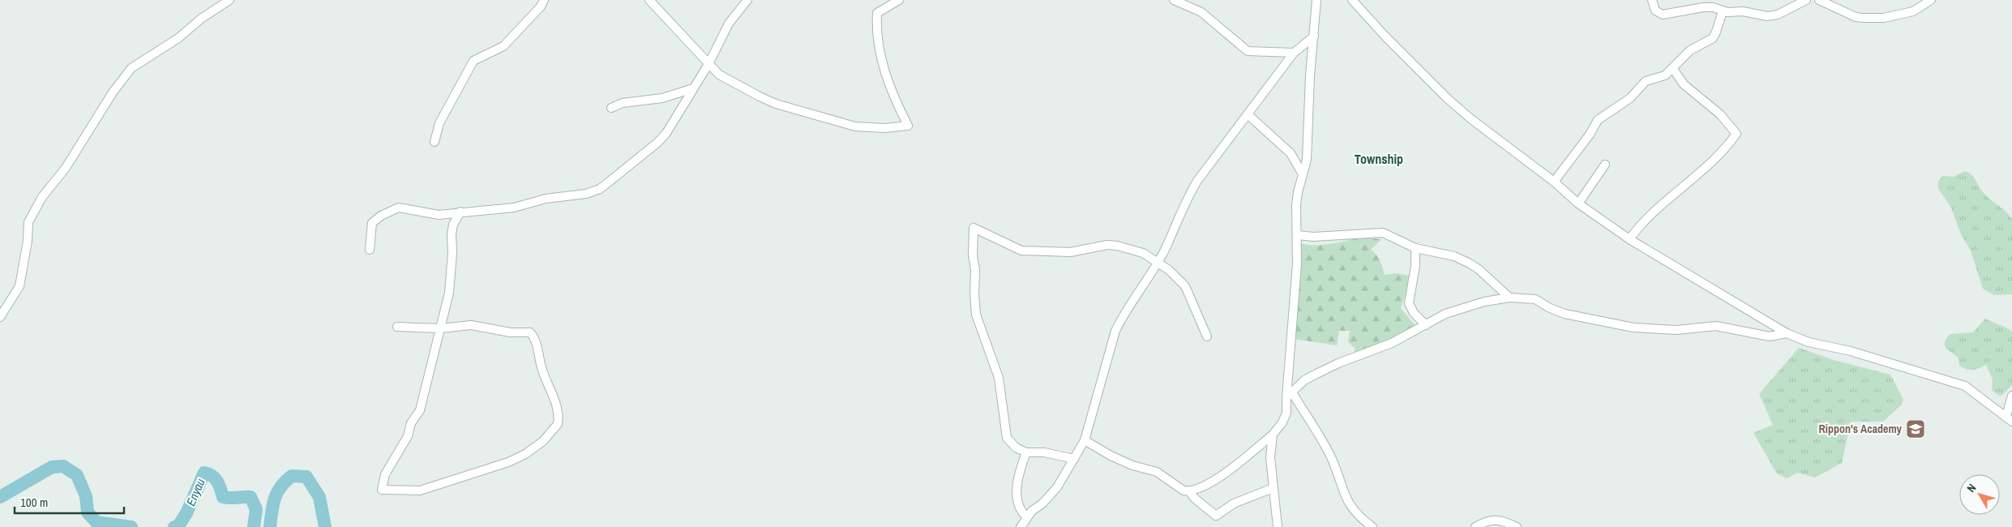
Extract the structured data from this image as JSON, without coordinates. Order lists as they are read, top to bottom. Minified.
{"districts":["Township"],"water":["Enyau"],"places":{"school or university":["Rippon's Academy"]},"scale_bar":"100 m","north":"top left"}
